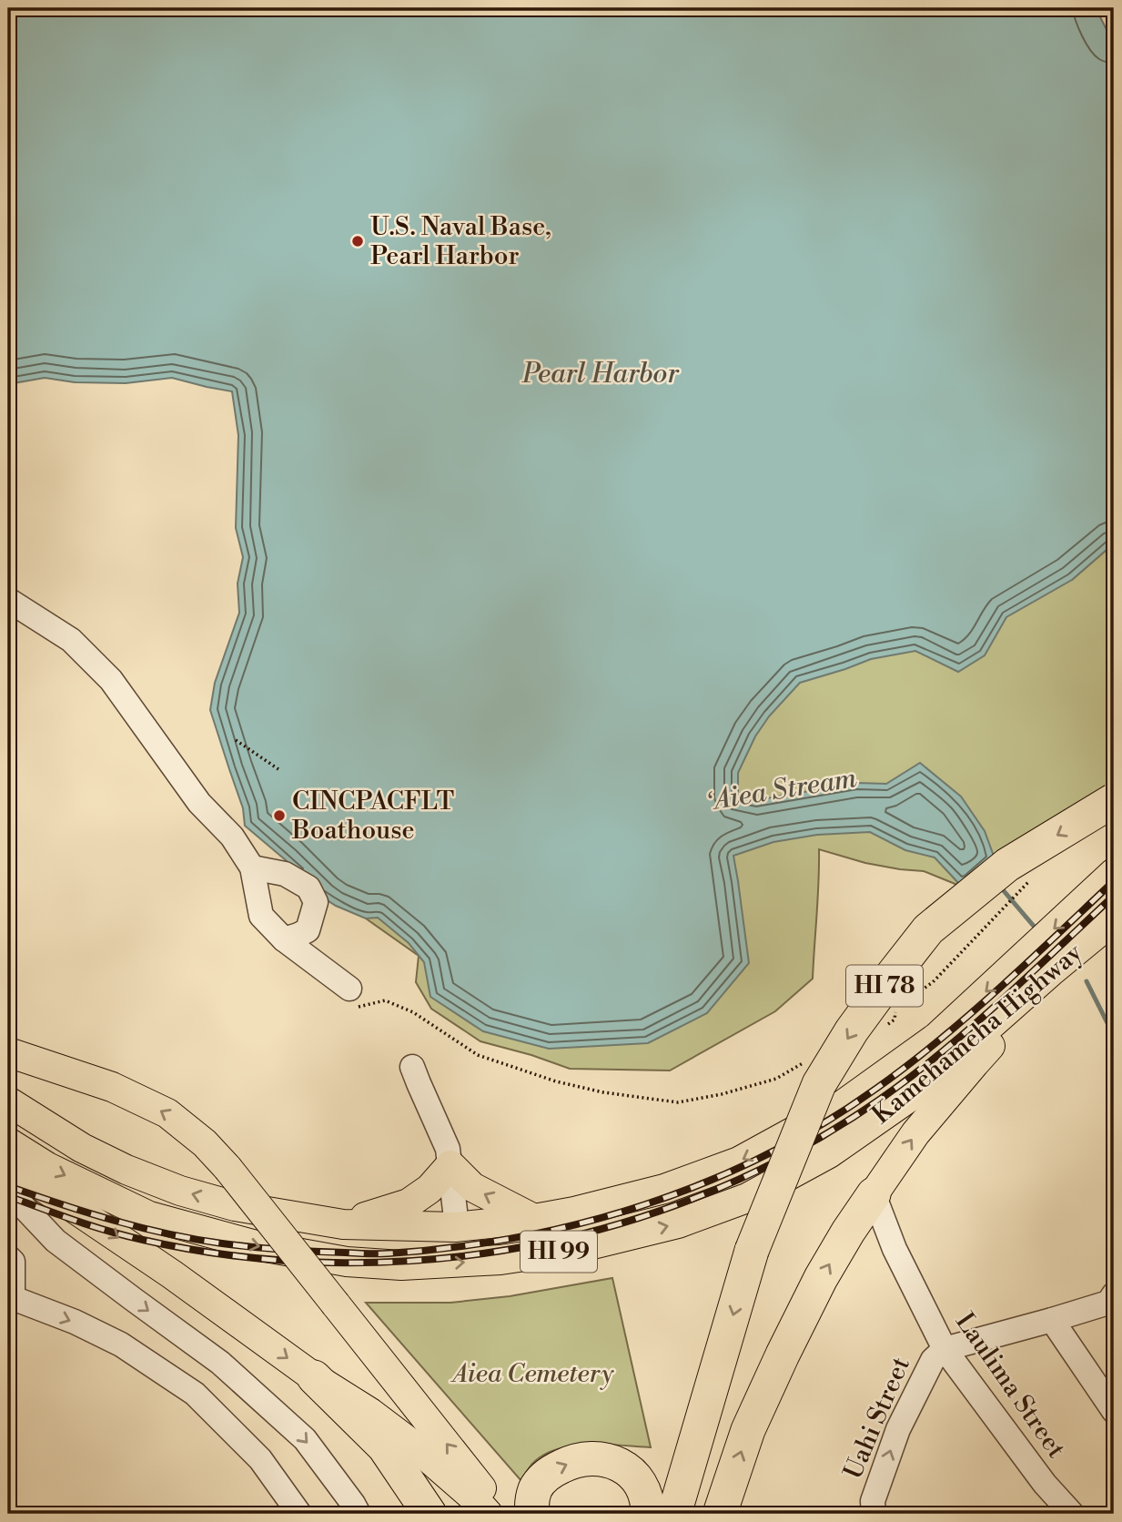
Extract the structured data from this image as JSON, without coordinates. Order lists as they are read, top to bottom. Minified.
{"streets":{"highway":["HI 78"],"main road":["Kamehameha Highway","HI 99"],"street":["Laulima Street","Uahi Street"]},"crossings":[["Kamehameha Highway","Laulima Street"],["Laulima Street","Uahi Street"]],"one_way":["Uahi Street"],"water":["Pearl Harbor","ʻAiea Stream"],"parks":["Aiea Cemetery"],"places":["U.S. Naval Base, Pearl Harbor","CINCPACFLT Boathouse"]}
